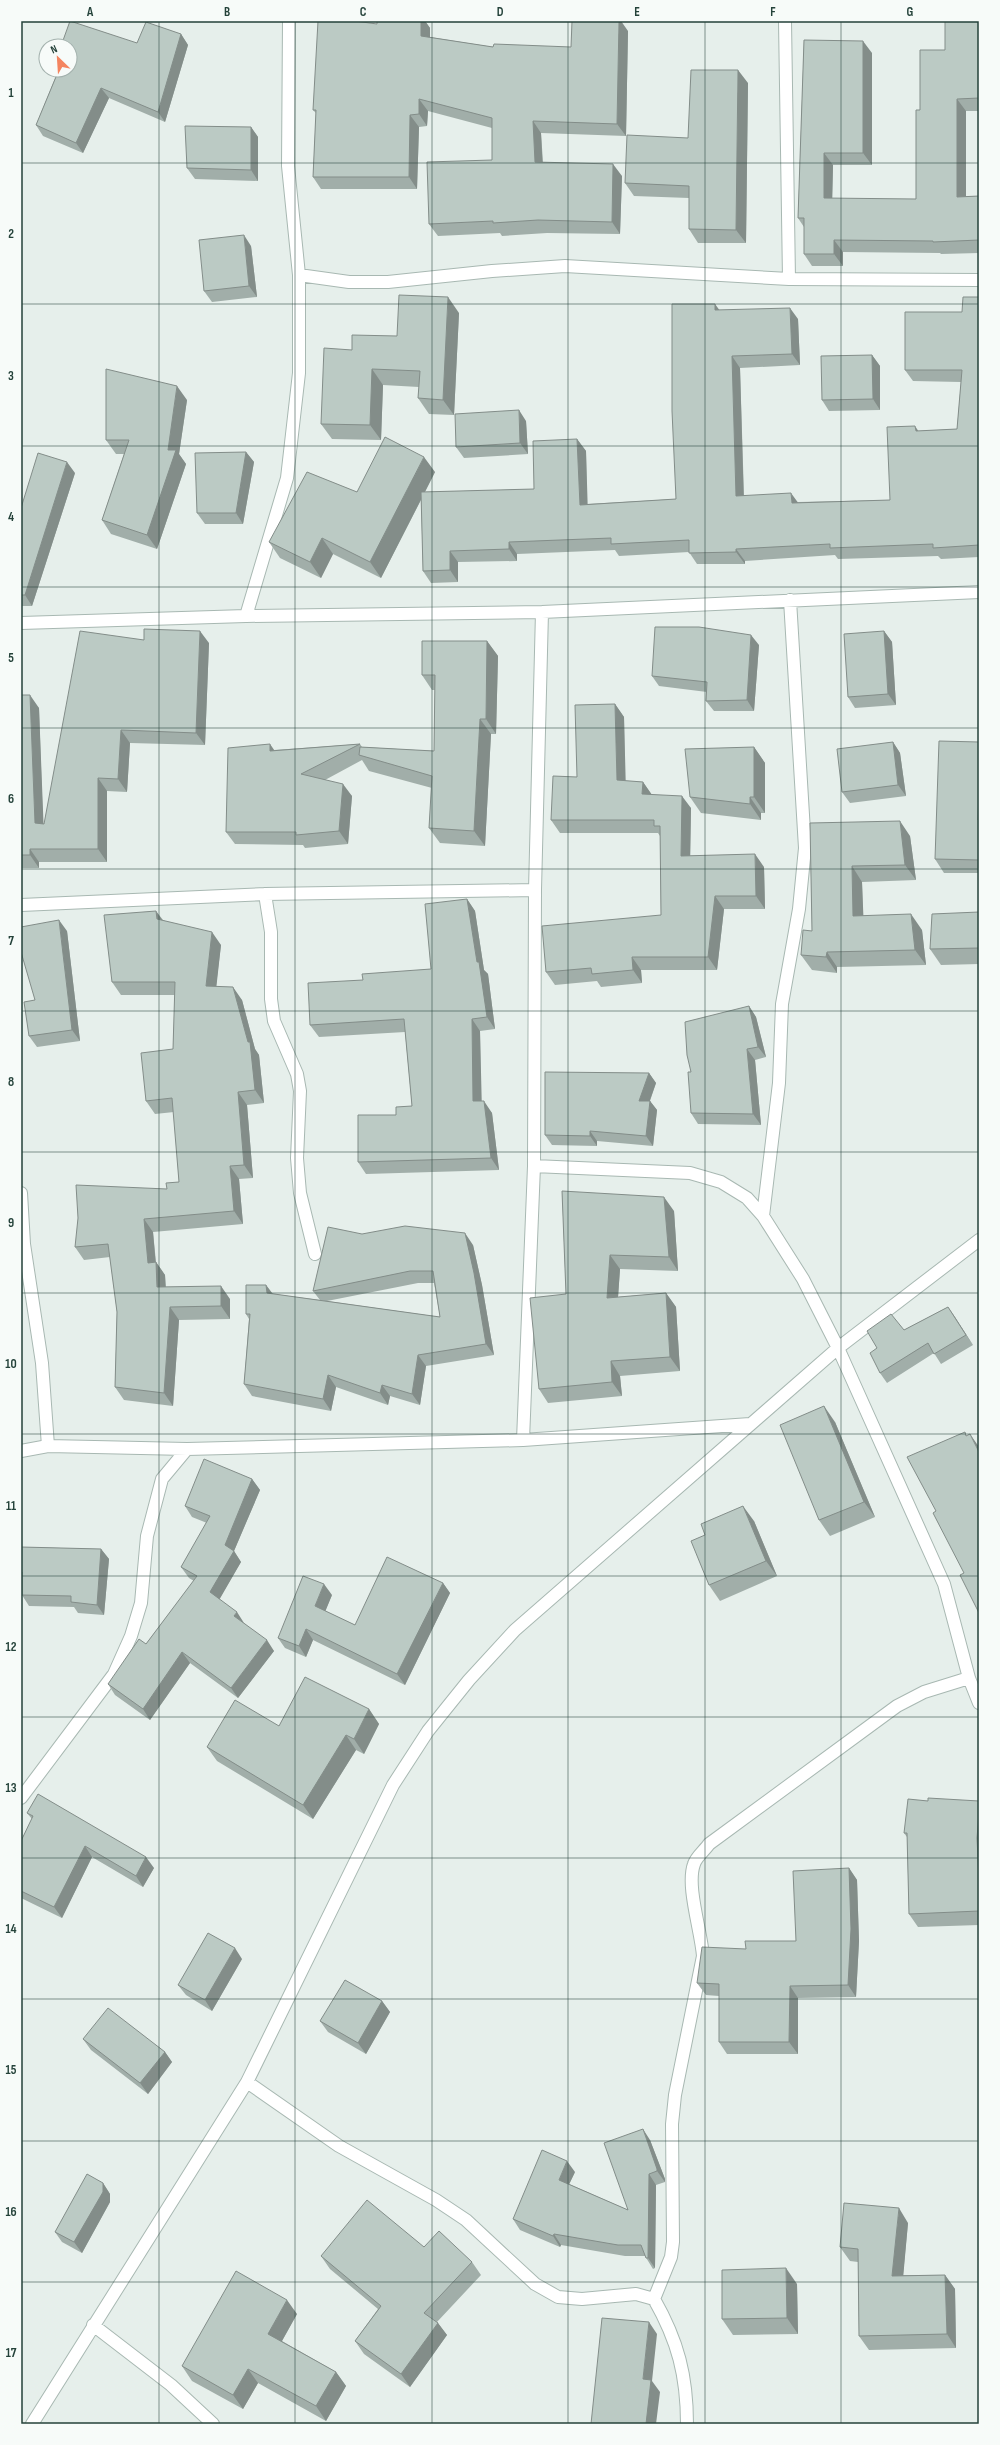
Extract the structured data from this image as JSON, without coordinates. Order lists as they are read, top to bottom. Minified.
{"north":"top left","grid":{"columns":["A","B","C","D","E","F","G"],"rows":["1","2","3","4","5","6","7","8","9","10","11","12","13","14","15","16","17"]}}
